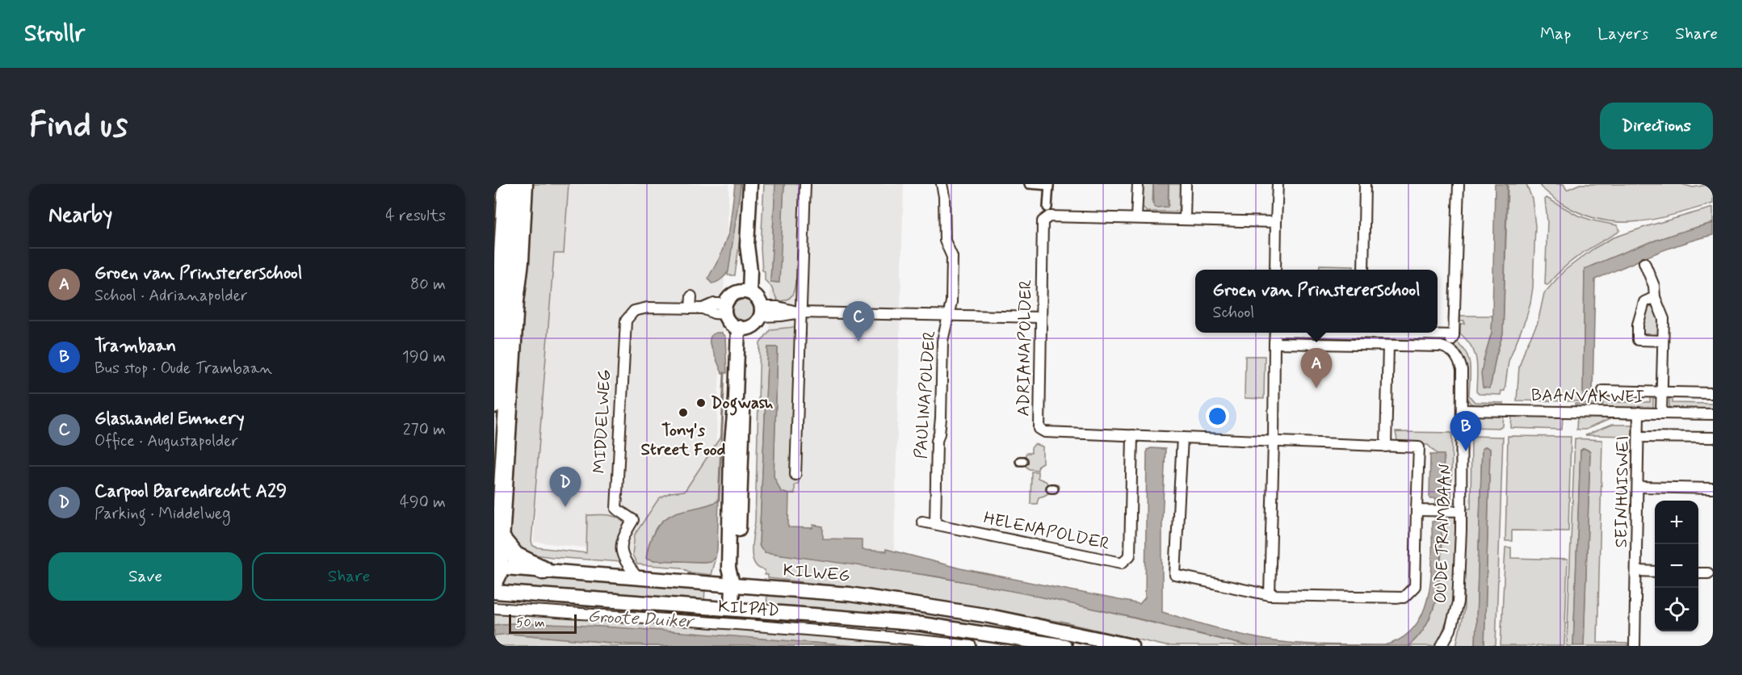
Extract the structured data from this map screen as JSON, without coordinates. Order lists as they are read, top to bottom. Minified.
{"streets":{"main road":["KILWEG"],"street":["ADRIANAPOLDER","PAULINAPOLDER","BAANVAKWEI","MIDDELWEG","SEINHUISWEI","HELENAPOLDER","OUDE TRAMBAAN","KILPAD"]},"crossings":[["ADRIANAPOLDER","HELENAPOLDER"],["PAULINAPOLDER","HELENAPOLDER"],["BAANVAKWEI","SEINHUISWEI"],["BAANVAKWEI","OUDE TRAMBAAN"],["MIDDELWEG","KILWEG"]],"water":["Groote Duiker"],"places":["Dogwash","Tony's Street Food"],"scale_bar":"50 m","page":{"header":"Strollr","nav":["Map","Layers","Share"],"buttons":["Directions",["Save","Share"]],"title":"Find us","heading":["Nearby","4 results"],"list":[{"mark":"A","name":"Groen van Prinstererschool","note":"School · Adrianapolder","value":"80 m"},{"mark":"B","name":"Trambaan","note":"Bus stop · Oude Trambaan","value":"190 m"},{"mark":"C","name":"Glashandel Emmery","note":"Office · Augustapolder","value":"270 m"},{"mark":"D","name":"Carpool Barendrecht A29","note":"Parking · Middelweg","value":"490 m"}],"popup":["Groen van Prinstererschool","School"],"pins":["C","A","B","D"],"map_buttons":["+","−"],"scale":"50 m"}}
